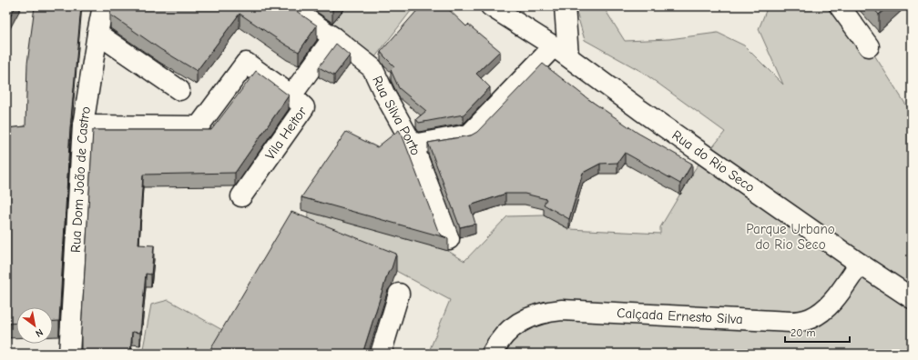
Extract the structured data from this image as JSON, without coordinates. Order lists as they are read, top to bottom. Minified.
{"streets":{"street":["Rua Silva Porto","Vila Heitor","Rua do Rio Seco","Rua Dom João de Castro","Calçada Ernesto Silva"]},"crossings":[["Rua Silva Porto","Vila Heitor"],["Rua do Rio Seco","Calçada Ernesto Silva"]],"parks":["Parque Urbano do Rio Seco"],"scale_bar":"20 m","north":"bottom right"}
